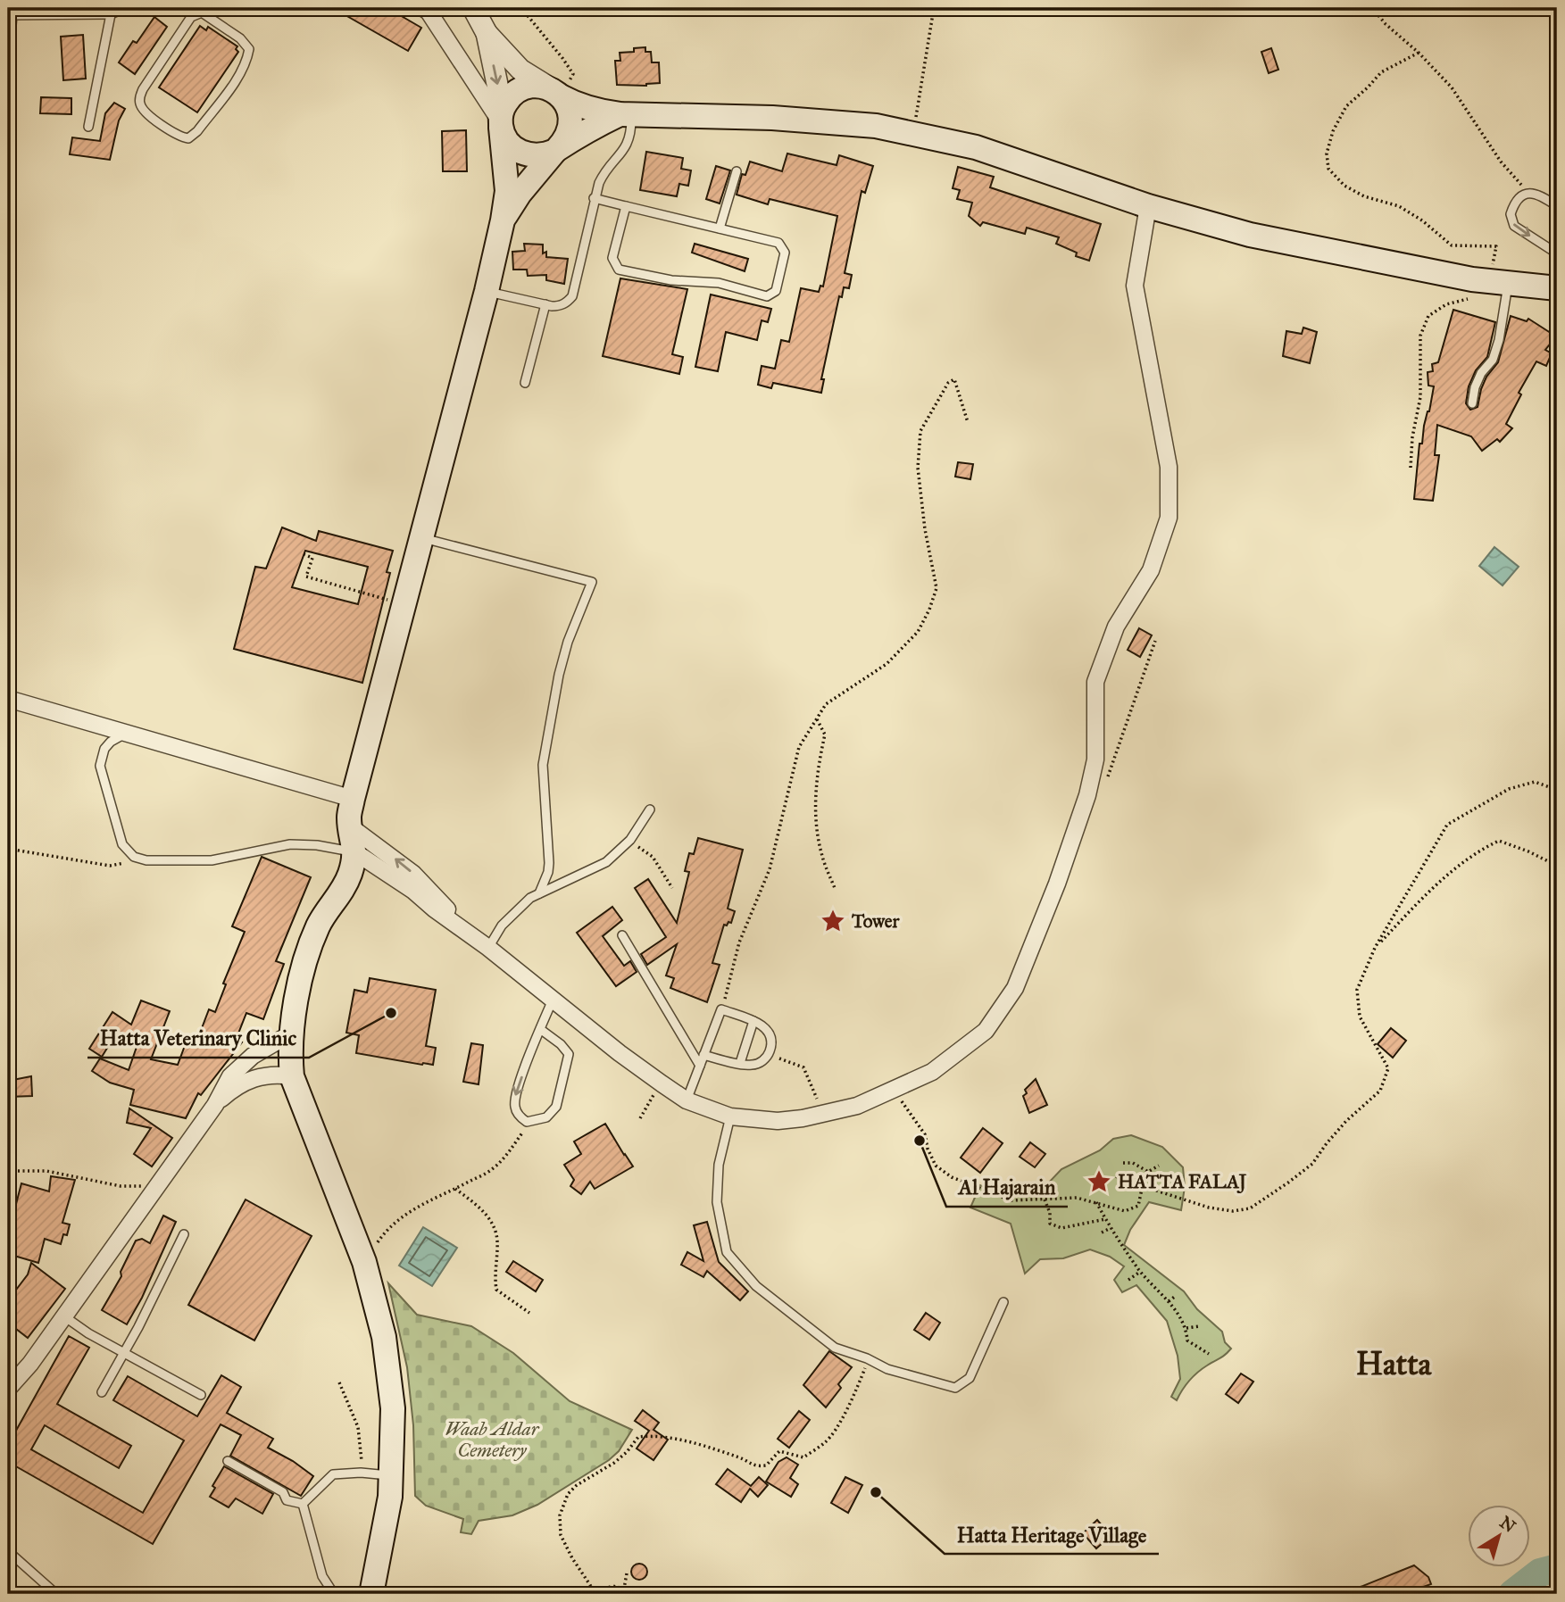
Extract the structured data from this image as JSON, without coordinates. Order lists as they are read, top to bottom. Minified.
{"districts":["Hatta"],"parks":["Waab Aldar Cemetery"],"places":{"place":["Tower","HATTA FALAJ"],"other":["Hatta Veterinary Clinic","Al Hajarain","Hatta Heritage Village"]},"north":"top right"}
